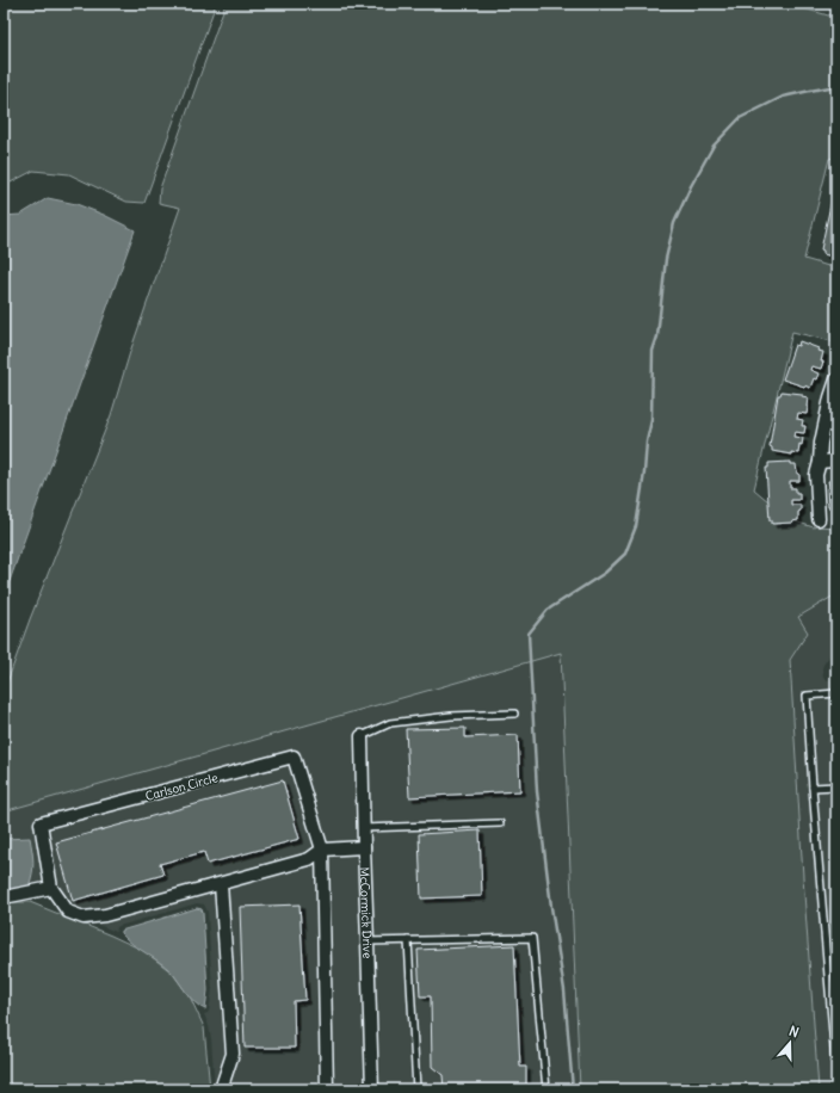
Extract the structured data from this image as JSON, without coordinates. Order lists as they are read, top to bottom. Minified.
{"streets":{"street":["Carlson Circle","McCormick Drive"]},"crossings":[["Carlson Circle","McCormick Drive"]],"north":"top"}
